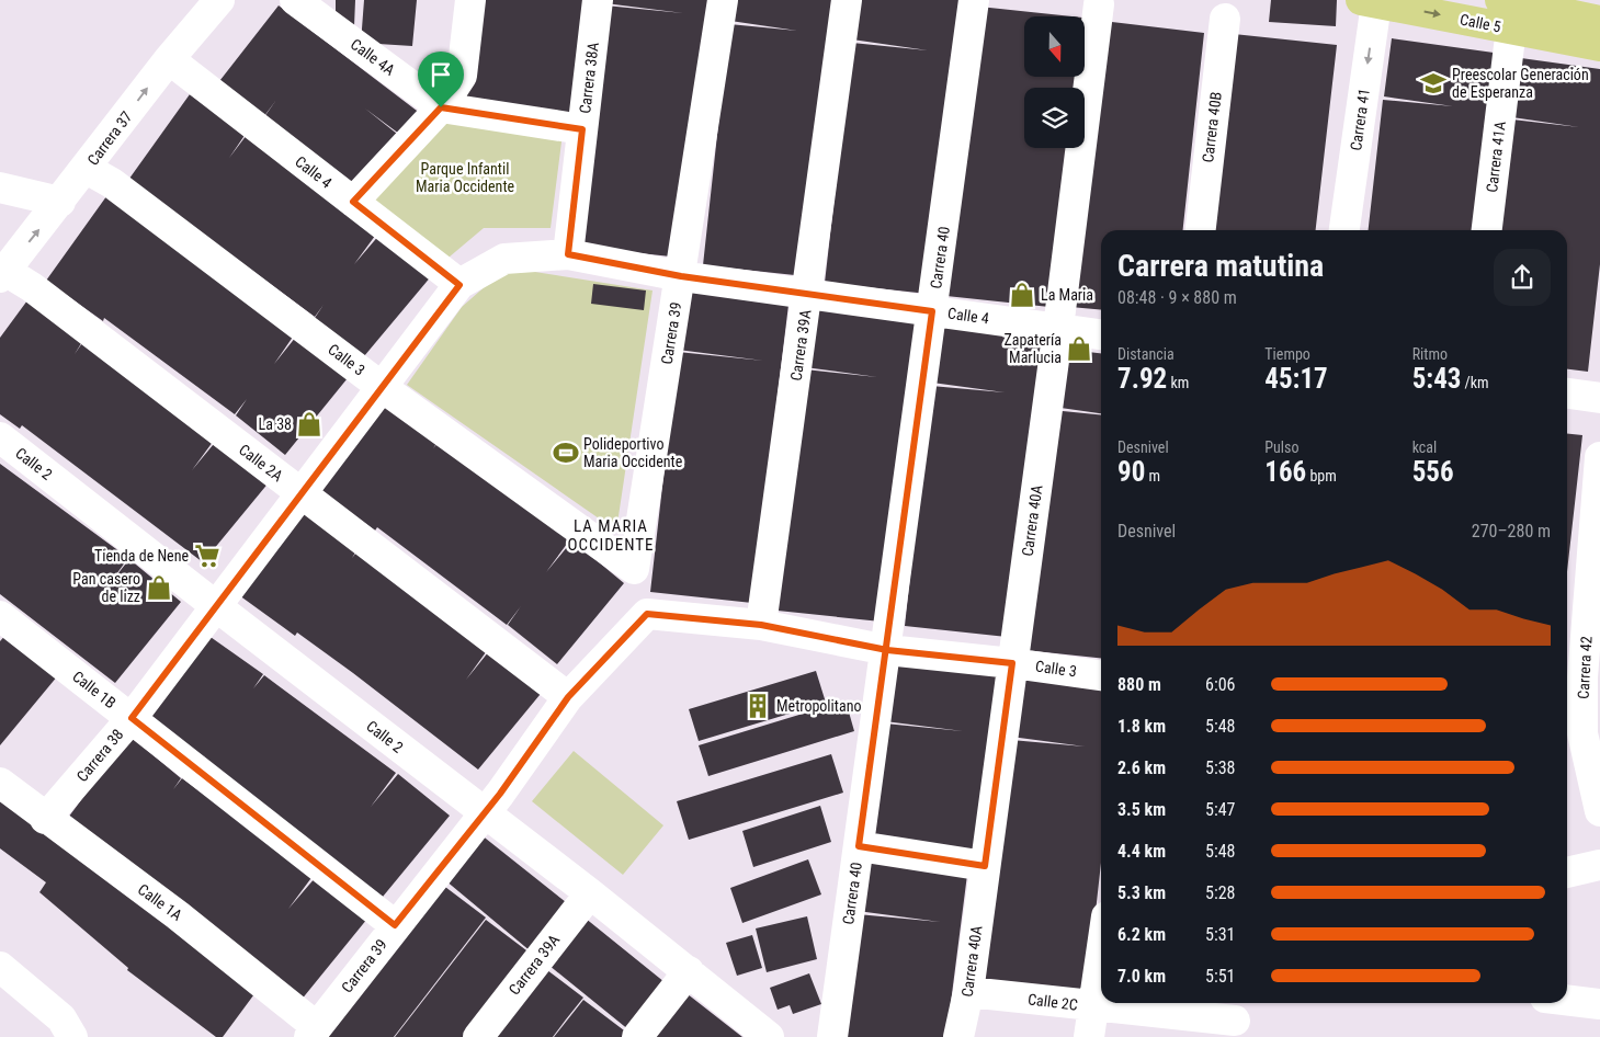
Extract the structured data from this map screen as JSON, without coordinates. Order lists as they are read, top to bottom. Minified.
{"streets":{"main road":["Calle 5"],"street":["Calle 4A","Carrera 38A","Carrera 41","Carrera 40B","Carrera 37","Carrera 41A","Calle 4","Carrera 40","Carrera 39","Carrera 39A","Calle 3","Calle 2A","Calle 2","Carrera 40A","Carrera 42","Calle 1B","Carrera 38","Calle 1A","Calle 2C"]},"crossings":[["Calle 5","Carrera 41"],["Calle 4A","Carrera 38A"],["Carrera 38A","Calle 4"],["Carrera 37","Calle 4"],["Carrera 37","Calle 3"],["Carrera 37","Calle 2A"],["Calle 4","Carrera 40"],["Calle 4","Carrera 39"],["Calle 4","Carrera 39A"],["Calle 4","Carrera 40A"],["Calle 4","Carrera 38"],["Carrera 40","Calle 3"],["Carrera 39","Calle 3"],["Carrera 39","Calle 2A"],["Carrera 39","Calle 2"],["Carrera 39","Calle 1B"],["Carrera 39","Calle 1A"],["Carrera 39A","Calle 3"],["Carrera 39A","Calle 2"],["Calle 3","Carrera 40A"],["Calle 3","Carrera 38"],["Calle 2A","Carrera 38"],["Calle 2","Carrera 38"],["Carrera 40A","Calle 2C"],["Calle 1B","Carrera 38"],["Carrera 38","Calle 1A"]],"one_way":["Carrera 41","Carrera 37"],"districts":["LA MARIA OCCIDENTE"],"parks":["Parque Infantil Maria Occidente"],"places":{"school or university":["Preescolar Generación de Esperanza"],"shop":["La Maria","Zapatería Marlucia","La 38","Pan casero de lizz"],"sports":["Polideportivo Maria Occidente"],"supermarket":["Tienda de Nene"],"building":["Metropolitano"]},"north":"bottom","page":{"heading":["Carrera matutina","08:48 · 9 × 880 m"],"stats":[["Distancia","7.92 km"],["Tiempo","45:17"],["Ritmo","5:43 /km"],["Desnivel","90 m"],["Pulso","166 bpm"],["kcal","556"]],"chart":["Desnivel","270–280 m"],"list":[{"name":"880 m","note":"6:06"},{"name":"1.8 km","note":"5:48"},{"name":"2.6 km","note":"5:38"},{"name":"3.5 km","note":"5:47"},{"name":"4.4 km","note":"5:48"},{"name":"5.3 km","note":"5:28"},{"name":"6.2 km","note":"5:31"},{"name":"7.0 km","note":"5:51"}]}}
